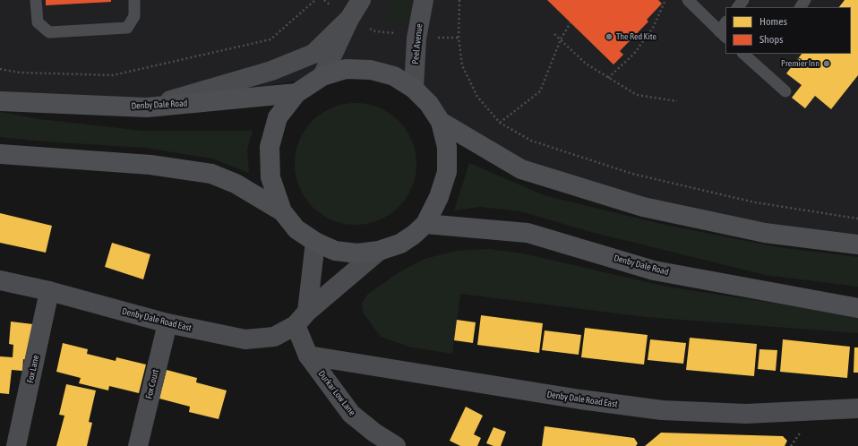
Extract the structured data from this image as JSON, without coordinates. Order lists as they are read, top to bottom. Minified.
{"streets":{"main road":["Denby Dale Road"],"street":["Peel Avenue","Denby Dale Road East","Fox Lane","Fox Court","Durkar Low Lane"]},"crossings":[["Peel Avenue","Denby Dale Road"],["Denby Dale Road","Denby Dale Road East"],["Denby Dale Road East","Fox Lane"],["Denby Dale Road East","Fox Court"],["Denby Dale Road East","Durkar Low Lane"]],"places":["The Red Kite","Premier Inn"],"legend":["Homes","Shops"]}
